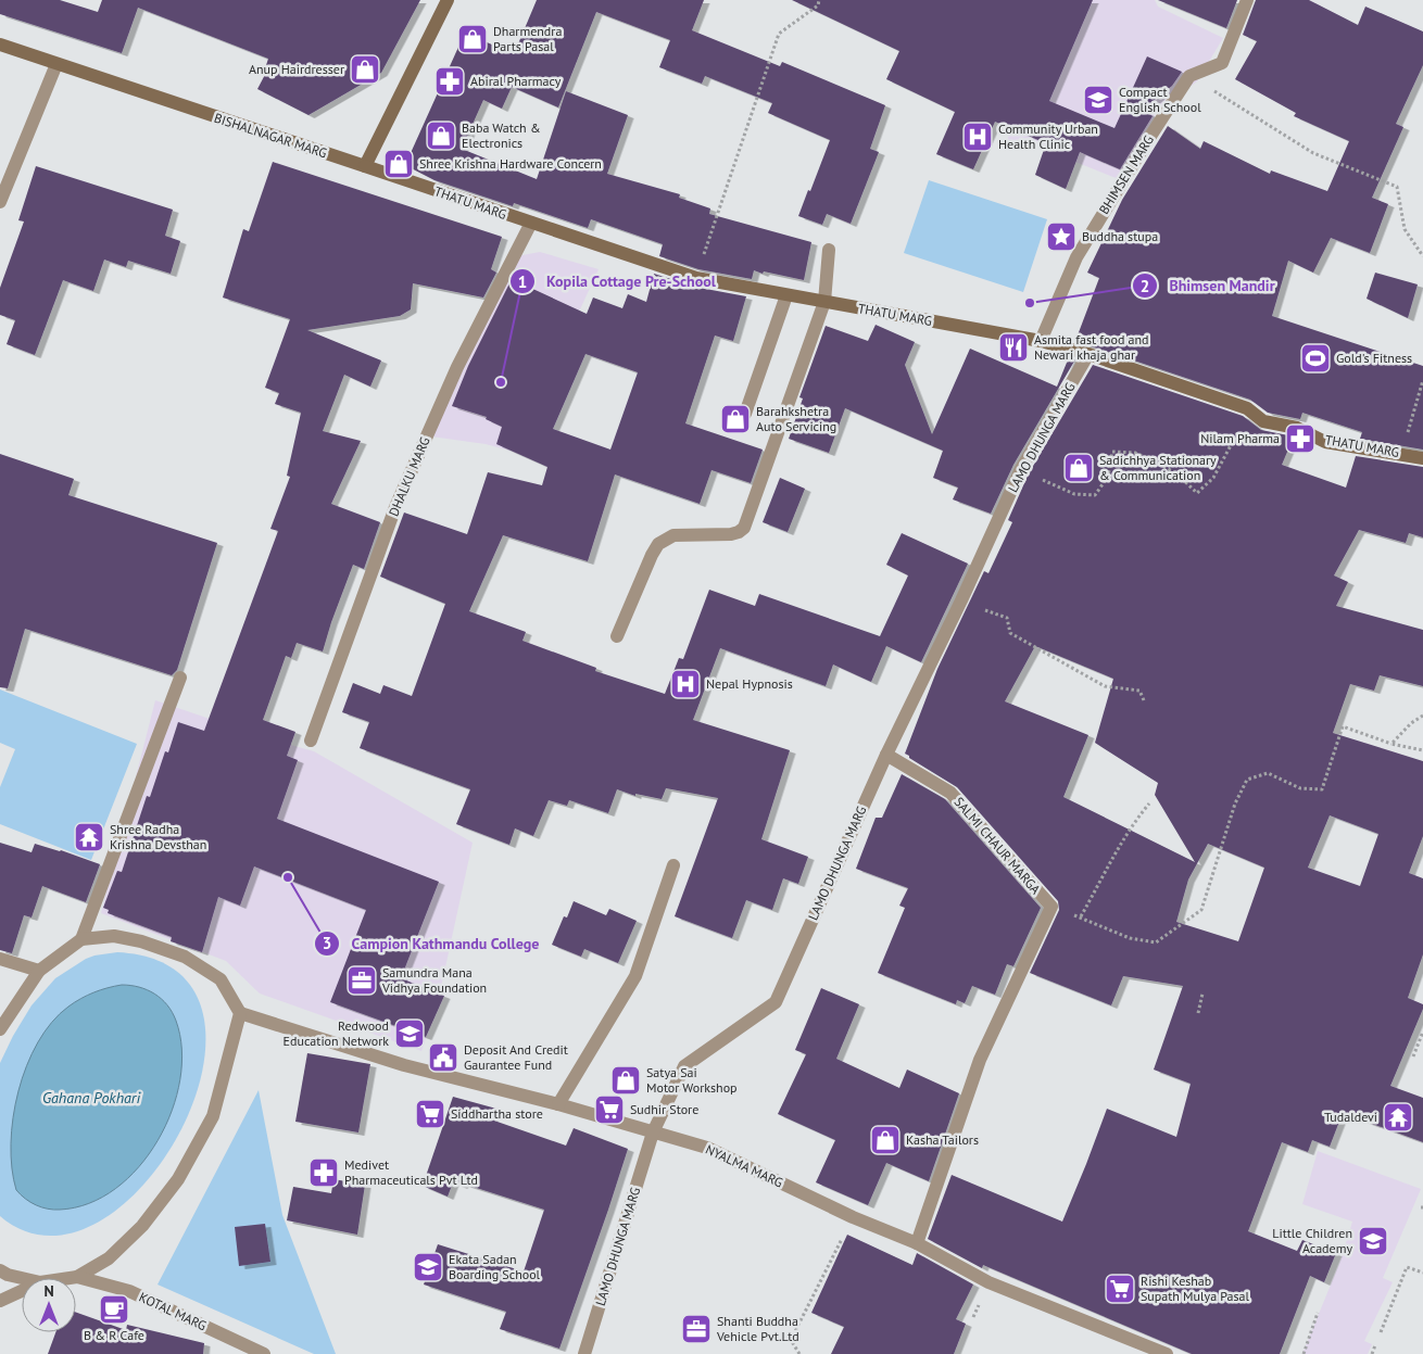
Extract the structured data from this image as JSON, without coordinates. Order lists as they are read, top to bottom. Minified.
{"streets":{"main road":["BISHALNAGAR MARG","THATU MARG"],"street":["BHIMSEN MARG","LAMO DHUNGA MARG","DHALKU MARG","SALMI CHAUR MARGA","NYALMA MARG","KOTAL MARG"]},"crossings":[["BISHALNAGAR MARG","THATU MARG"],["BHIMSEN MARG","THATU MARG"],["THATU MARG","LAMO DHUNGA MARG"],["THATU MARG","DHALKU MARG"],["LAMO DHUNGA MARG","SALMI CHAUR MARGA"],["LAMO DHUNGA MARG","NYALMA MARG"]],"water":["Gahana Pokhari"],"places":{"shop":["Dharmendra Parts Pasal","Anup Hairdresser","Baba Watch & Electronics","Shree Krishna Hardware Concern","Barahkshetra Auto Servicing","Sadichhya Stationary & Communication","Satya Sai Motor Workshop","Kasha Tailors"],"pharmacy":["Abiral Pharmacy","Nilam Pharma","Medivet Pharmaceuticals Pvt Ltd"],"school or university":["Compact English School","Redwood Education Network","Little Children Academy","Ekata Sadan Boarding School"],"hospital":["Community Urban Health Clinic","Nepal Hypnosis"],"place":["Buddha stupa"],"other":["Bhimsen Mandir","Kopila Cottage Pre-School","Campion Kathmandu College"],"restaurant":["Asmita fast food and Newari khaja ghar"],"sports":["Gold's Fitness"],"temple":["Shree Radha Krishna Devsthan","Tudaldevi"],"office":["Samundra Mana Vidhya Foundation","Shanti Buddha Vehicle Pvt.Ltd"],"public building":["Deposit And Credit Gaurantee Fund"],"supermarket":["Sudhir Store","Siddhartha store","Rishi Keshab Supath Mulya Pasal"],"cafe":["B & R Cafe"]},"north":"top"}
